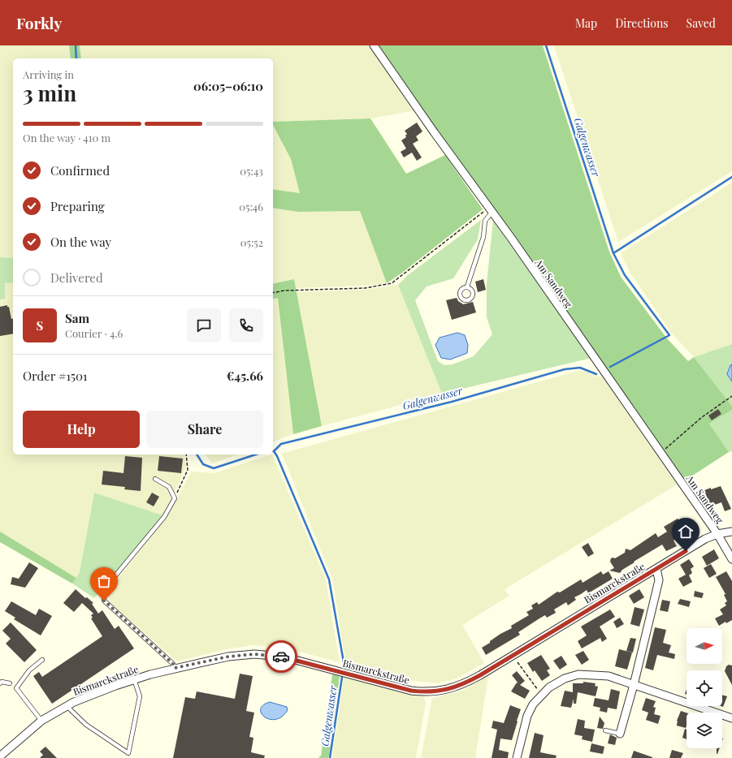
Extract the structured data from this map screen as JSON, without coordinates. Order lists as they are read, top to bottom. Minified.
{"streets":{"street":["Am Sandweg","Bismarckstraße"]},"crossings":[["Am Sandweg","Bismarckstraße"]],"water":["Galgenwasser"],"north":"right","page":{"header":"Forkly","nav":["Map","Directions","Saved"],"heading":["3 min","Arriving in","06:05–06:10"],"panel":["Sam","Courier · 4.6","Order #1501","€45.66"],"bar":"On the way · 410 m","list":[["Confirmed","05:43"],["Preparing","05:46"],["On the way","05:52"],"Delivered"],"round":"S","buttons":["Help","Share"]}}
